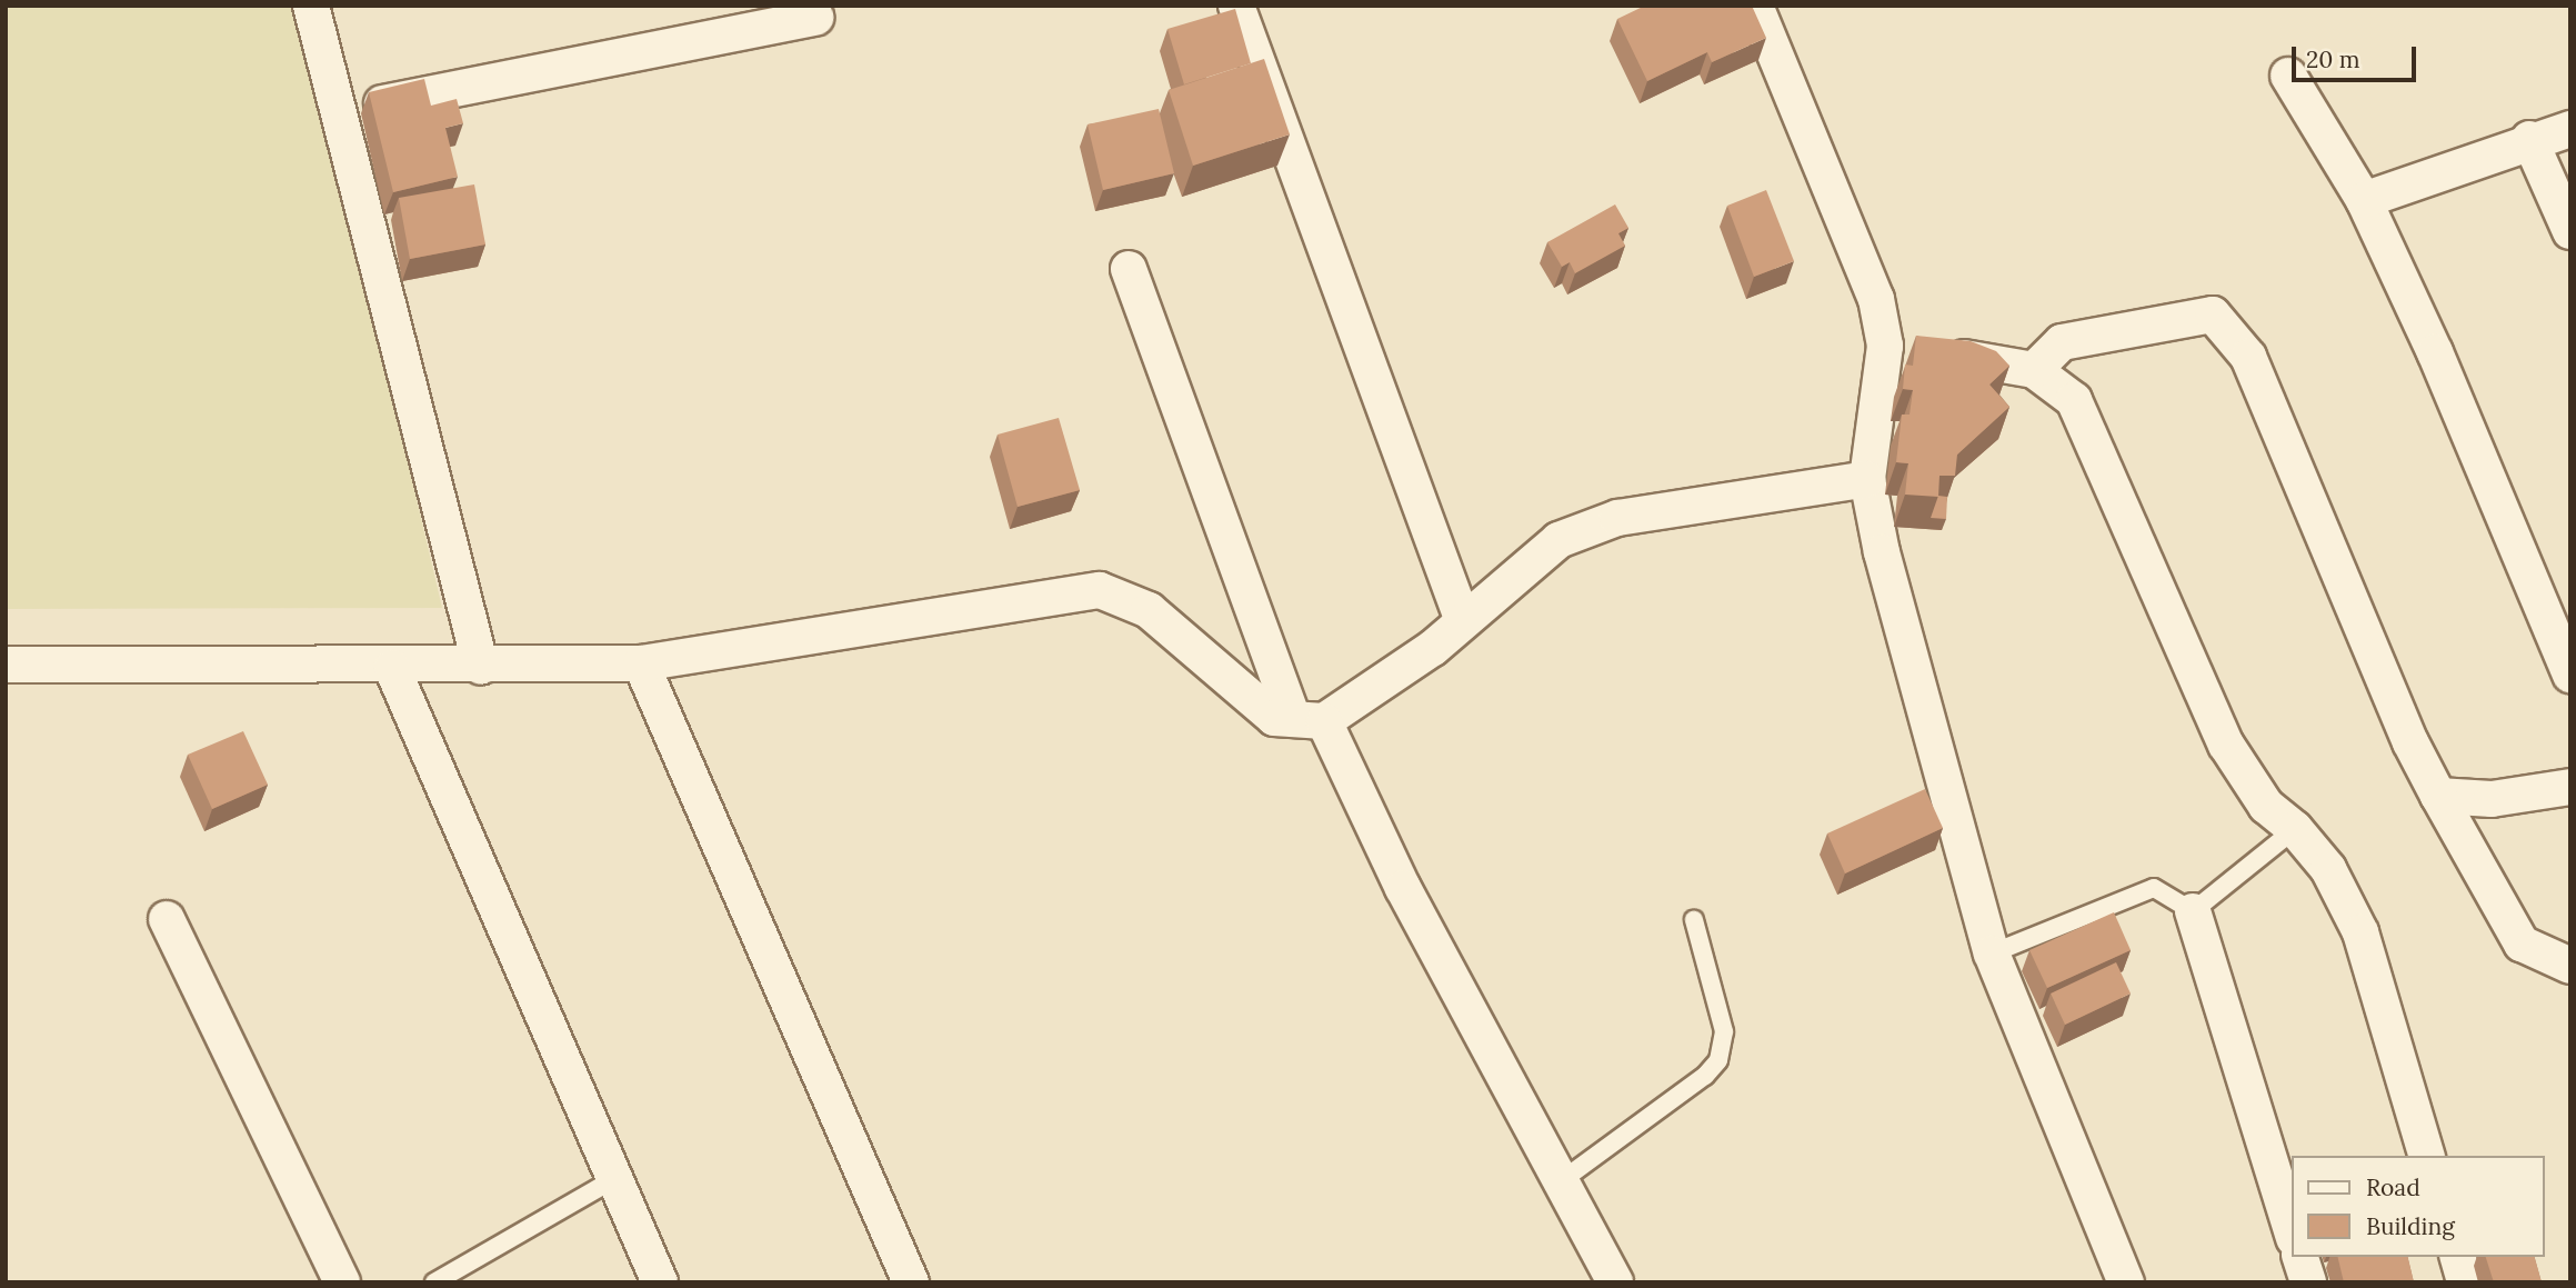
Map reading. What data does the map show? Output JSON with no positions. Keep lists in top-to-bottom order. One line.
{"legend":["Road","Building"],"scale_bar":"20 m"}
